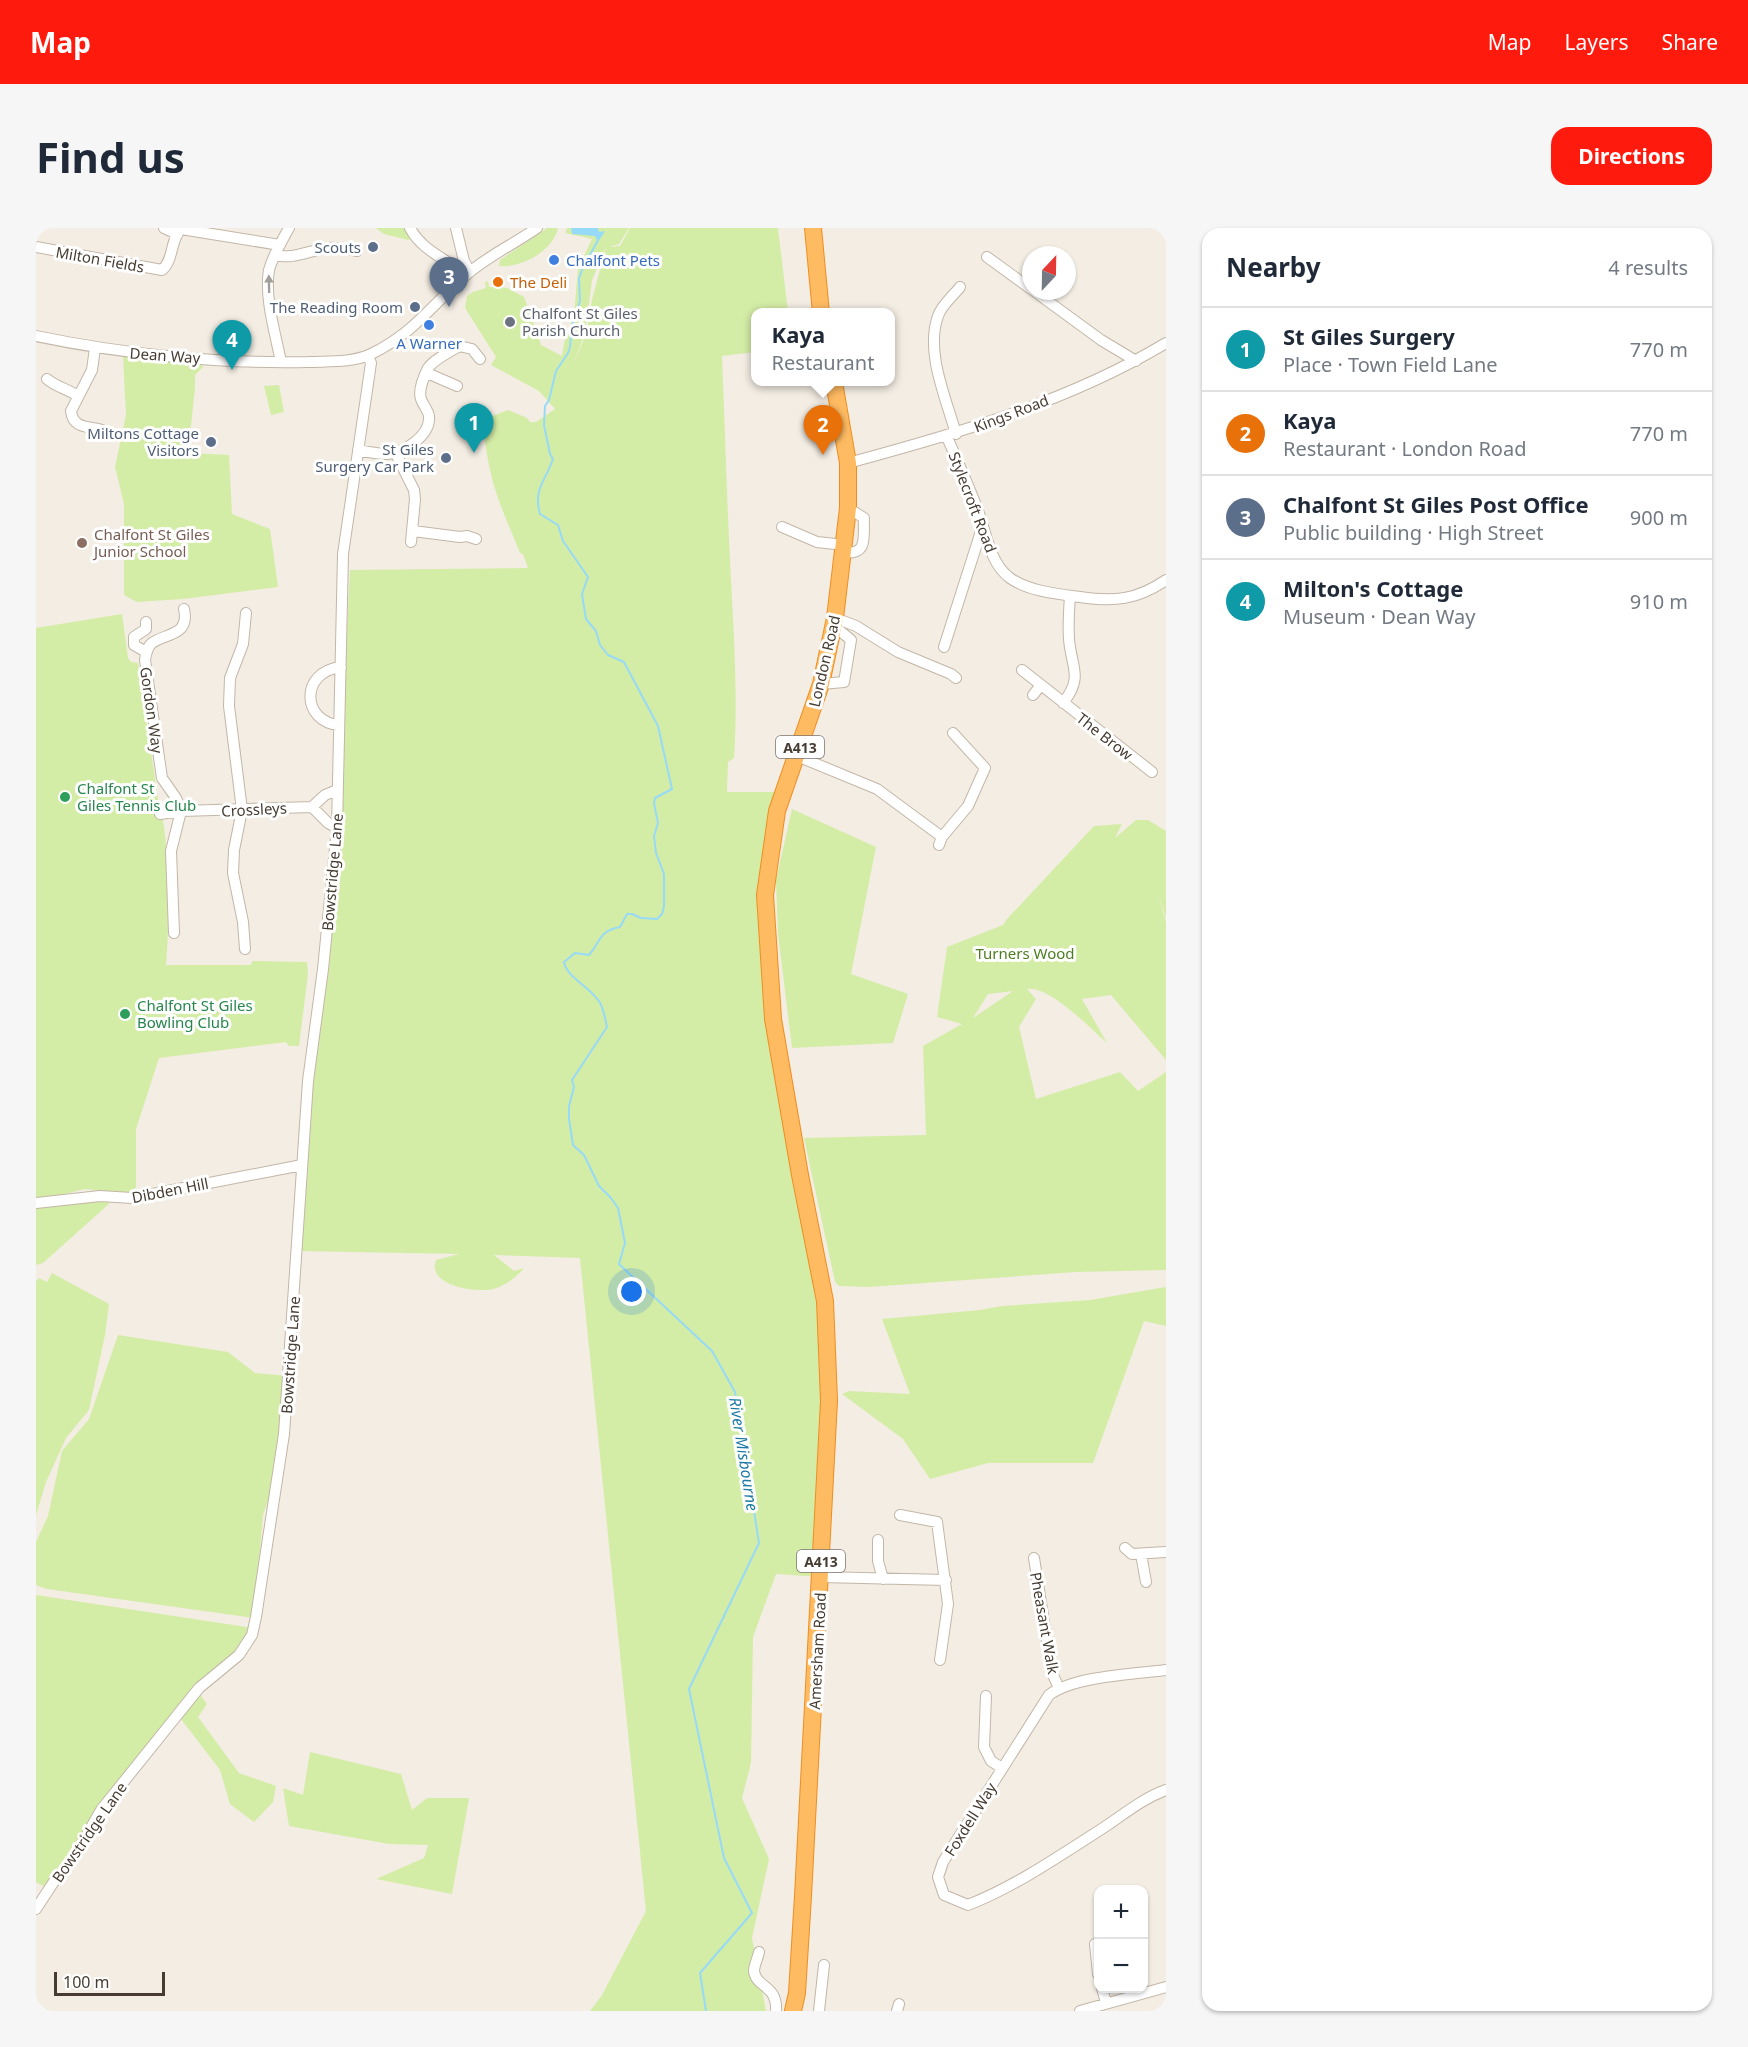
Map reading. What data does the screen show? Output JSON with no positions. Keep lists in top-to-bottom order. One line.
{"streets":{"highway":["London Road","A413","Amersham Road"],"street":["Milton Fields","Dean Way","Kings Road","Stylecroft Road","Gordon Way","The Brow","Crossleys","Bowstridge Lane","Dibden Hill","Pheasant Walk","Foxdell Way"]},"crossings":[["Dean Way","Bowstridge Lane"],["Kings Road","Stylecroft Road"],["Kings Road","London Road"],["Stylecroft Road","The Brow"],["London Road","Amersham Road"],["Gordon Way","Crossleys"],["Bowstridge Lane","Dibden Hill"],["Pheasant Walk","Foxdell Way"]],"water":["River Misbourne"],"parks":["Turners Wood"],"places":["Scouts","Chalfont Pets","The Deli","The Reading Room","Chalfont St Giles Parish Church","A Warner","Miltons Cottage Visitors","St Giles Surgery Car Park","Chalfont St Giles Junior School","Chalfont St Giles Tennis Club","Chalfont St Giles Bowling Club"],"scale_bar":"100 m","north":"top","page":{"header":"Map","nav":["Map","Layers","Share"],"buttons":"Directions","title":"Find us","heading":["Nearby","4 results"],"pins":["3","4","1","2"],"list":[{"mark":"1","name":"St Giles Surgery","note":"Place · Town Field Lane","value":"770 m"},{"mark":"2","name":"Kaya","note":"Restaurant · London Road","value":"770 m"},{"mark":"3","name":"Chalfont St Giles Post Office","note":"Public building · High Street","value":"900 m"},{"mark":"4","name":"Milton's Cottage","note":"Museum · Dean Way","value":"910 m"}],"popup":["Kaya","Restaurant"],"map_buttons":["+","−"],"scale":"100 m"}}
